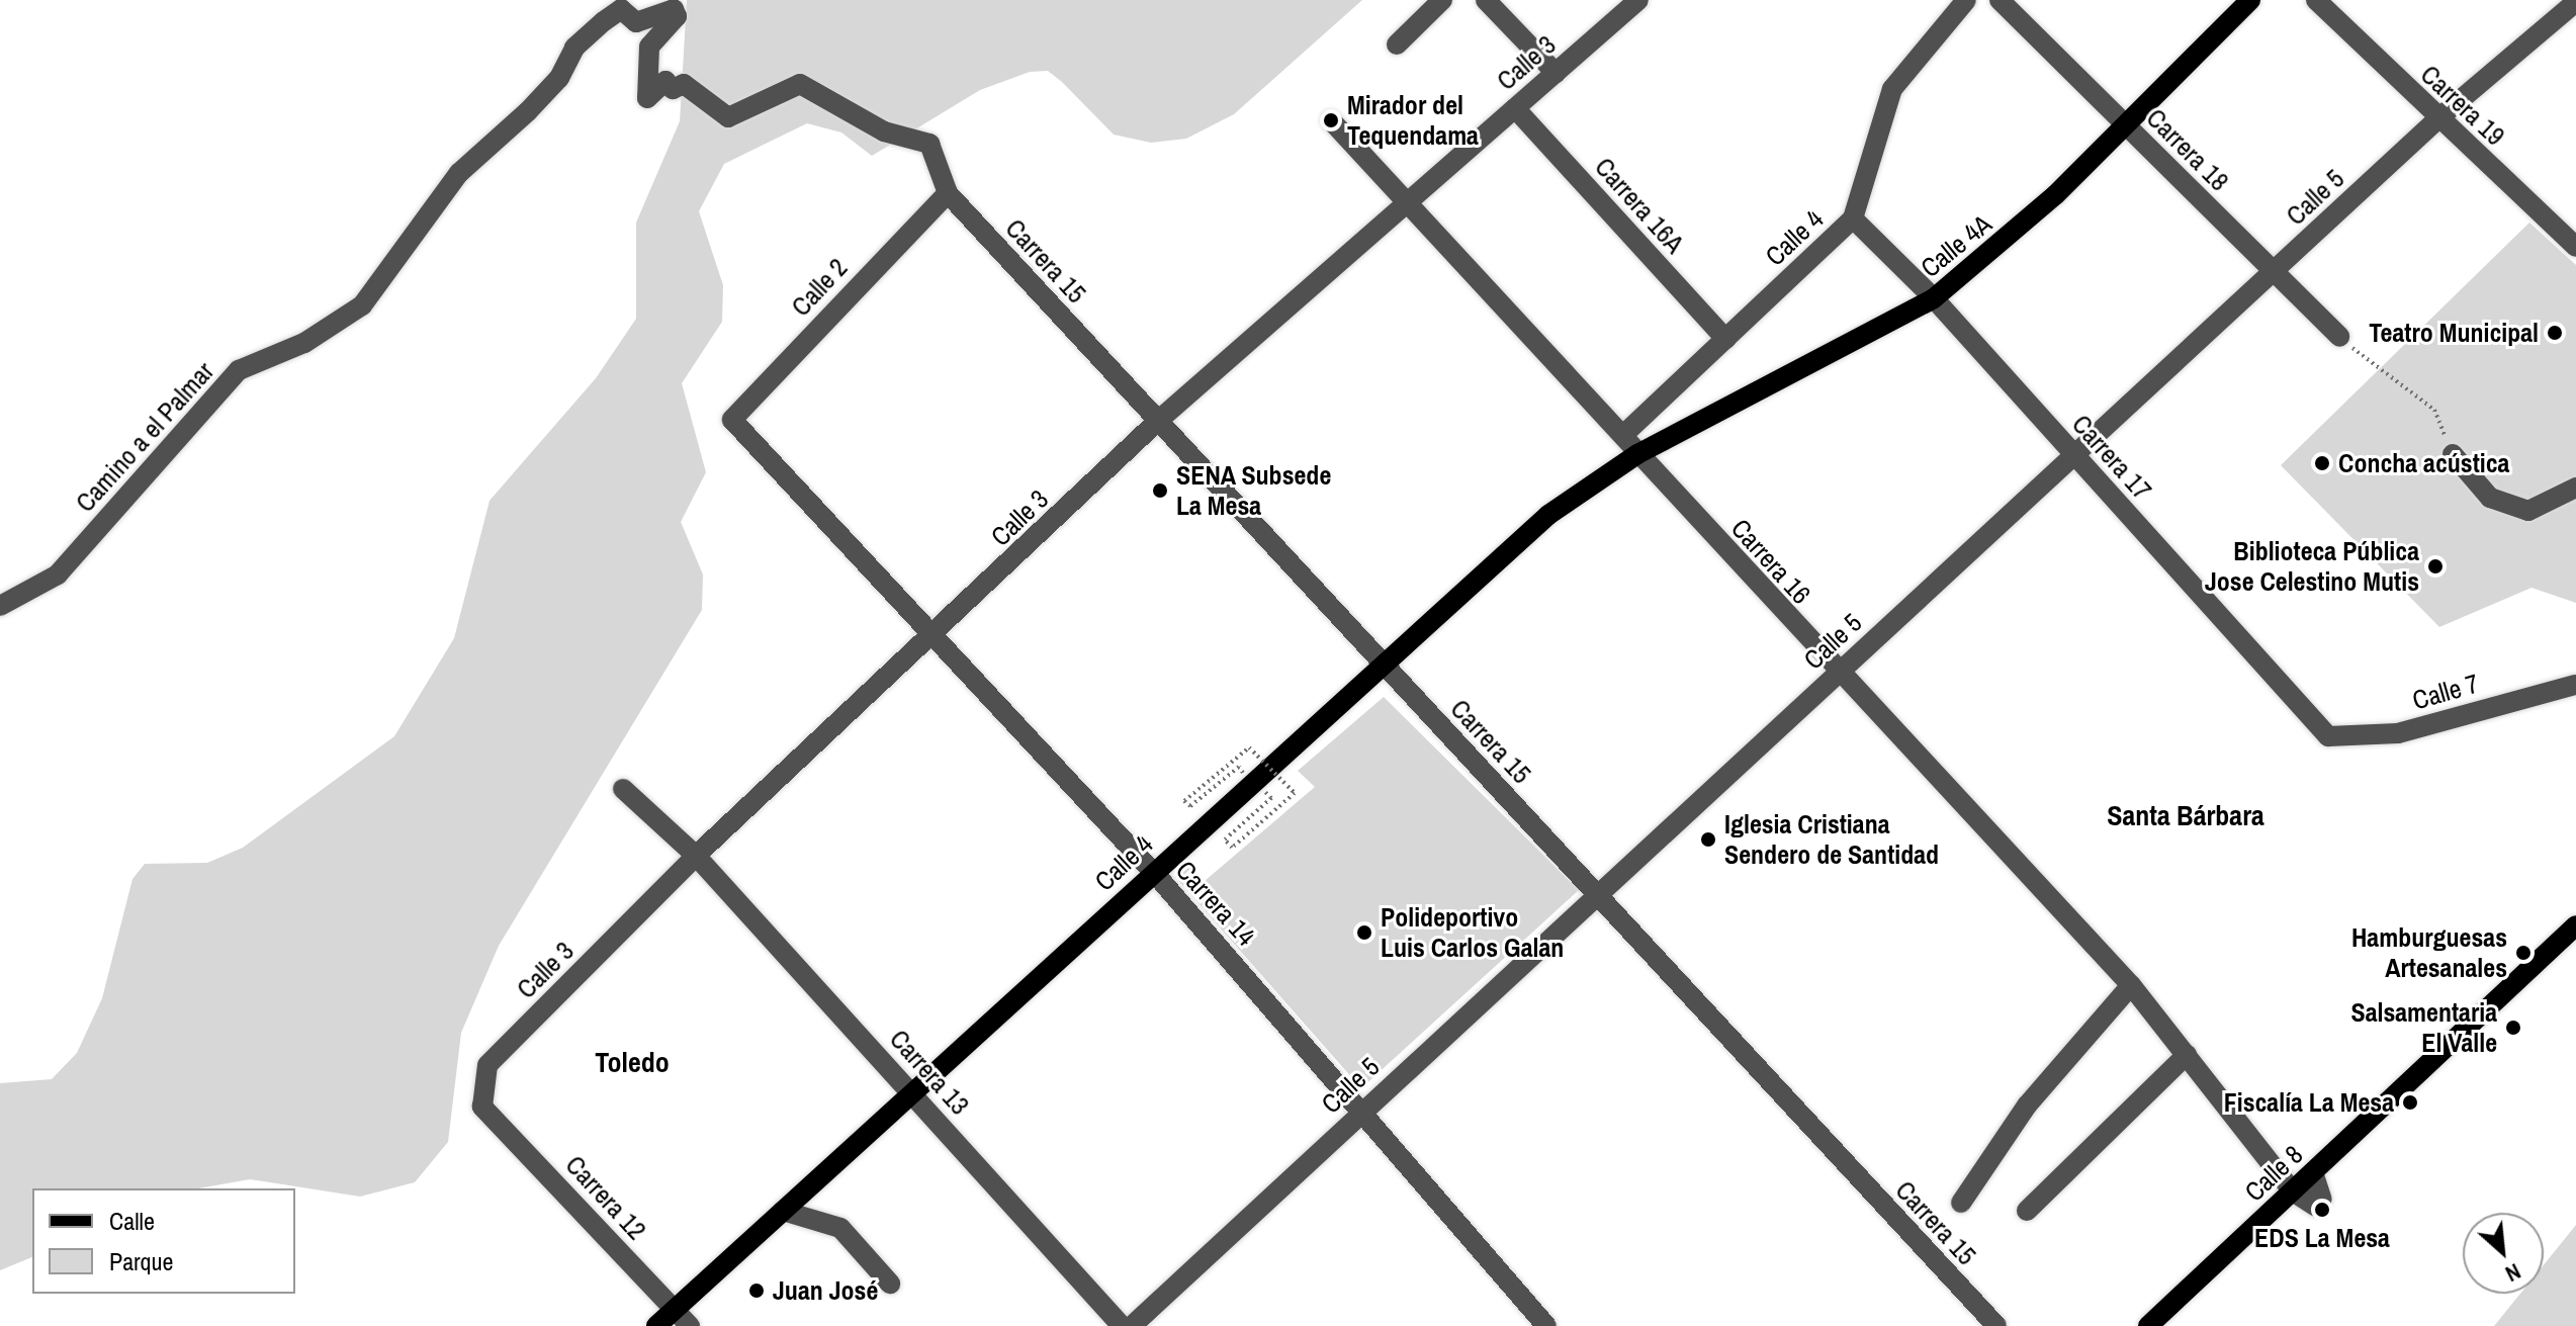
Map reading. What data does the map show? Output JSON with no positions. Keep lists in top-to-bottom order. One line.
{"streets":{"main road":["Calle 4","Calle 4A","Calle 8"],"street":["Calle 3","Carrera 19","Carrera 18","Calle 5","Carrera 16A","Carrera 15","Calle 2","Camino a el Palmar","Carrera 17","Carrera 16","Calle 7","Carrera 14","Carrera 13","Carrera 12"]},"crossings":[["Calle 3","Carrera 16A"],["Calle 3","Carrera 15"],["Calle 3","Carrera 16"],["Calle 3","Carrera 14"],["Calle 3","Carrera 13"],["Calle 3","Carrera 12"],["Carrera 19","Calle 5"],["Carrera 18","Calle 5"],["Carrera 18","Calle 4A"],["Calle 5","Carrera 15"],["Calle 5","Carrera 17"],["Calle 5","Carrera 16"],["Calle 5","Carrera 14"],["Carrera 16A","Calle 4"],["Calle 4","Calle 4A"],["Calle 4","Carrera 15"],["Calle 4","Carrera 17"],["Calle 4","Carrera 16"],["Calle 4","Carrera 14"],["Calle 4","Carrera 13"],["Calle 4","Carrera 12"],["Calle 4A","Carrera 17"],["Calle 4A","Carrera 16"],["Carrera 15","Calle 2"],["Carrera 15","Camino a el Palmar"],["Calle 2","Camino a el Palmar"],["Calle 2","Carrera 14"],["Carrera 17","Calle 7"],["Carrera 16","Calle 8"]],"districts":["Santa Bárbara","Toledo"],"places":["Mirador del Tequendama","Teatro Municipal","Concha acústica","SENA Subsede La Mesa","Biblioteca Pública Jose Celestino Mutis","Iglesia Cristiana Sendero de Santidad","Polideportivo Luis Carlos Galan","Hamburguesas Artesanales","Salsamentaria El Valle","Fiscalía La Mesa","EDS La Mesa","Juan José"],"legend":["Calle","Parque"],"north":"bottom right"}
